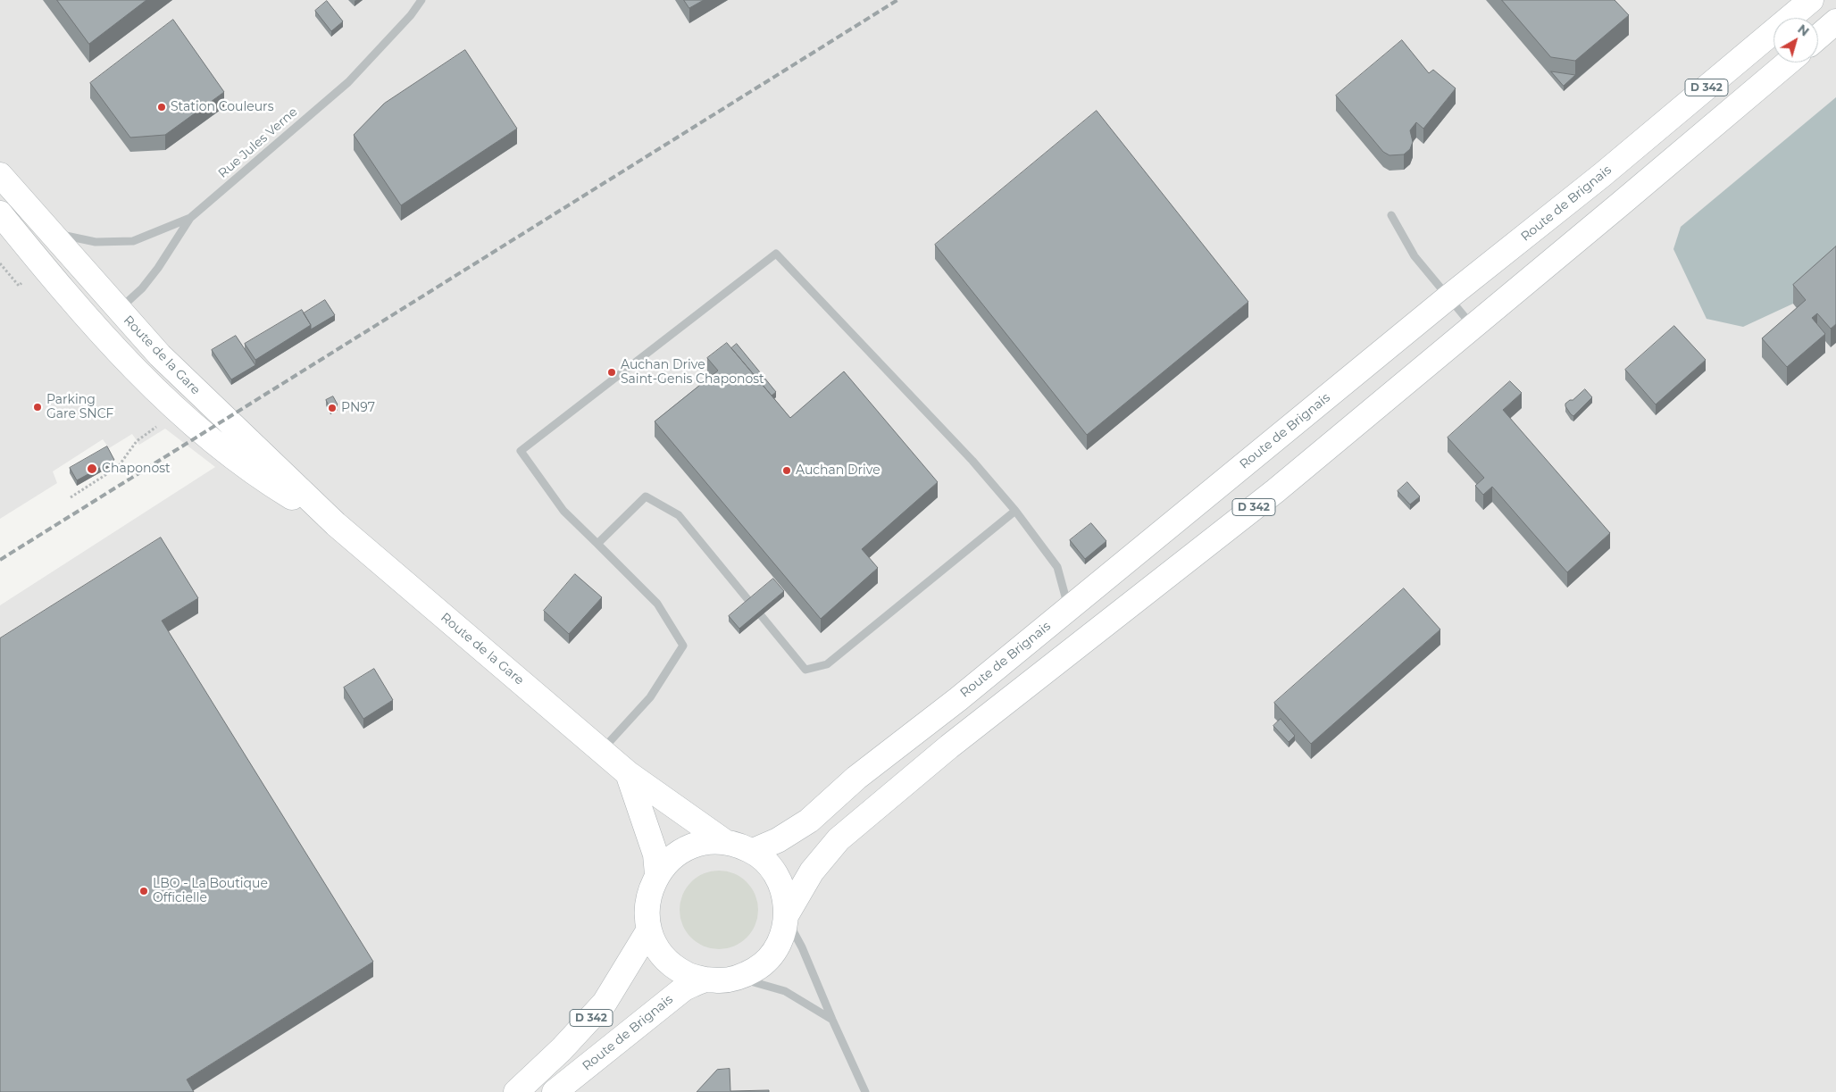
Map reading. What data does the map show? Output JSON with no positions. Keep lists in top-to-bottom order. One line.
{"streets":{"main road":["D 342","Route de Brignais","Route de la Gare"],"street":["Rue Jules Verne"]},"crossings":[["D 342","Route de Brignais"],["D 342","Route de la Gare"],["Rue Jules Verne","Route de la Gare"],["Route de Brignais","Route de la Gare"]],"places":["Station Couleurs","Auchan Drive Saint-Genis Chaponost","Parking Gare SNCF","PN97","Chaponost","Auchan Drive","LBO - La Boutique Officielle"],"north":"top right"}
